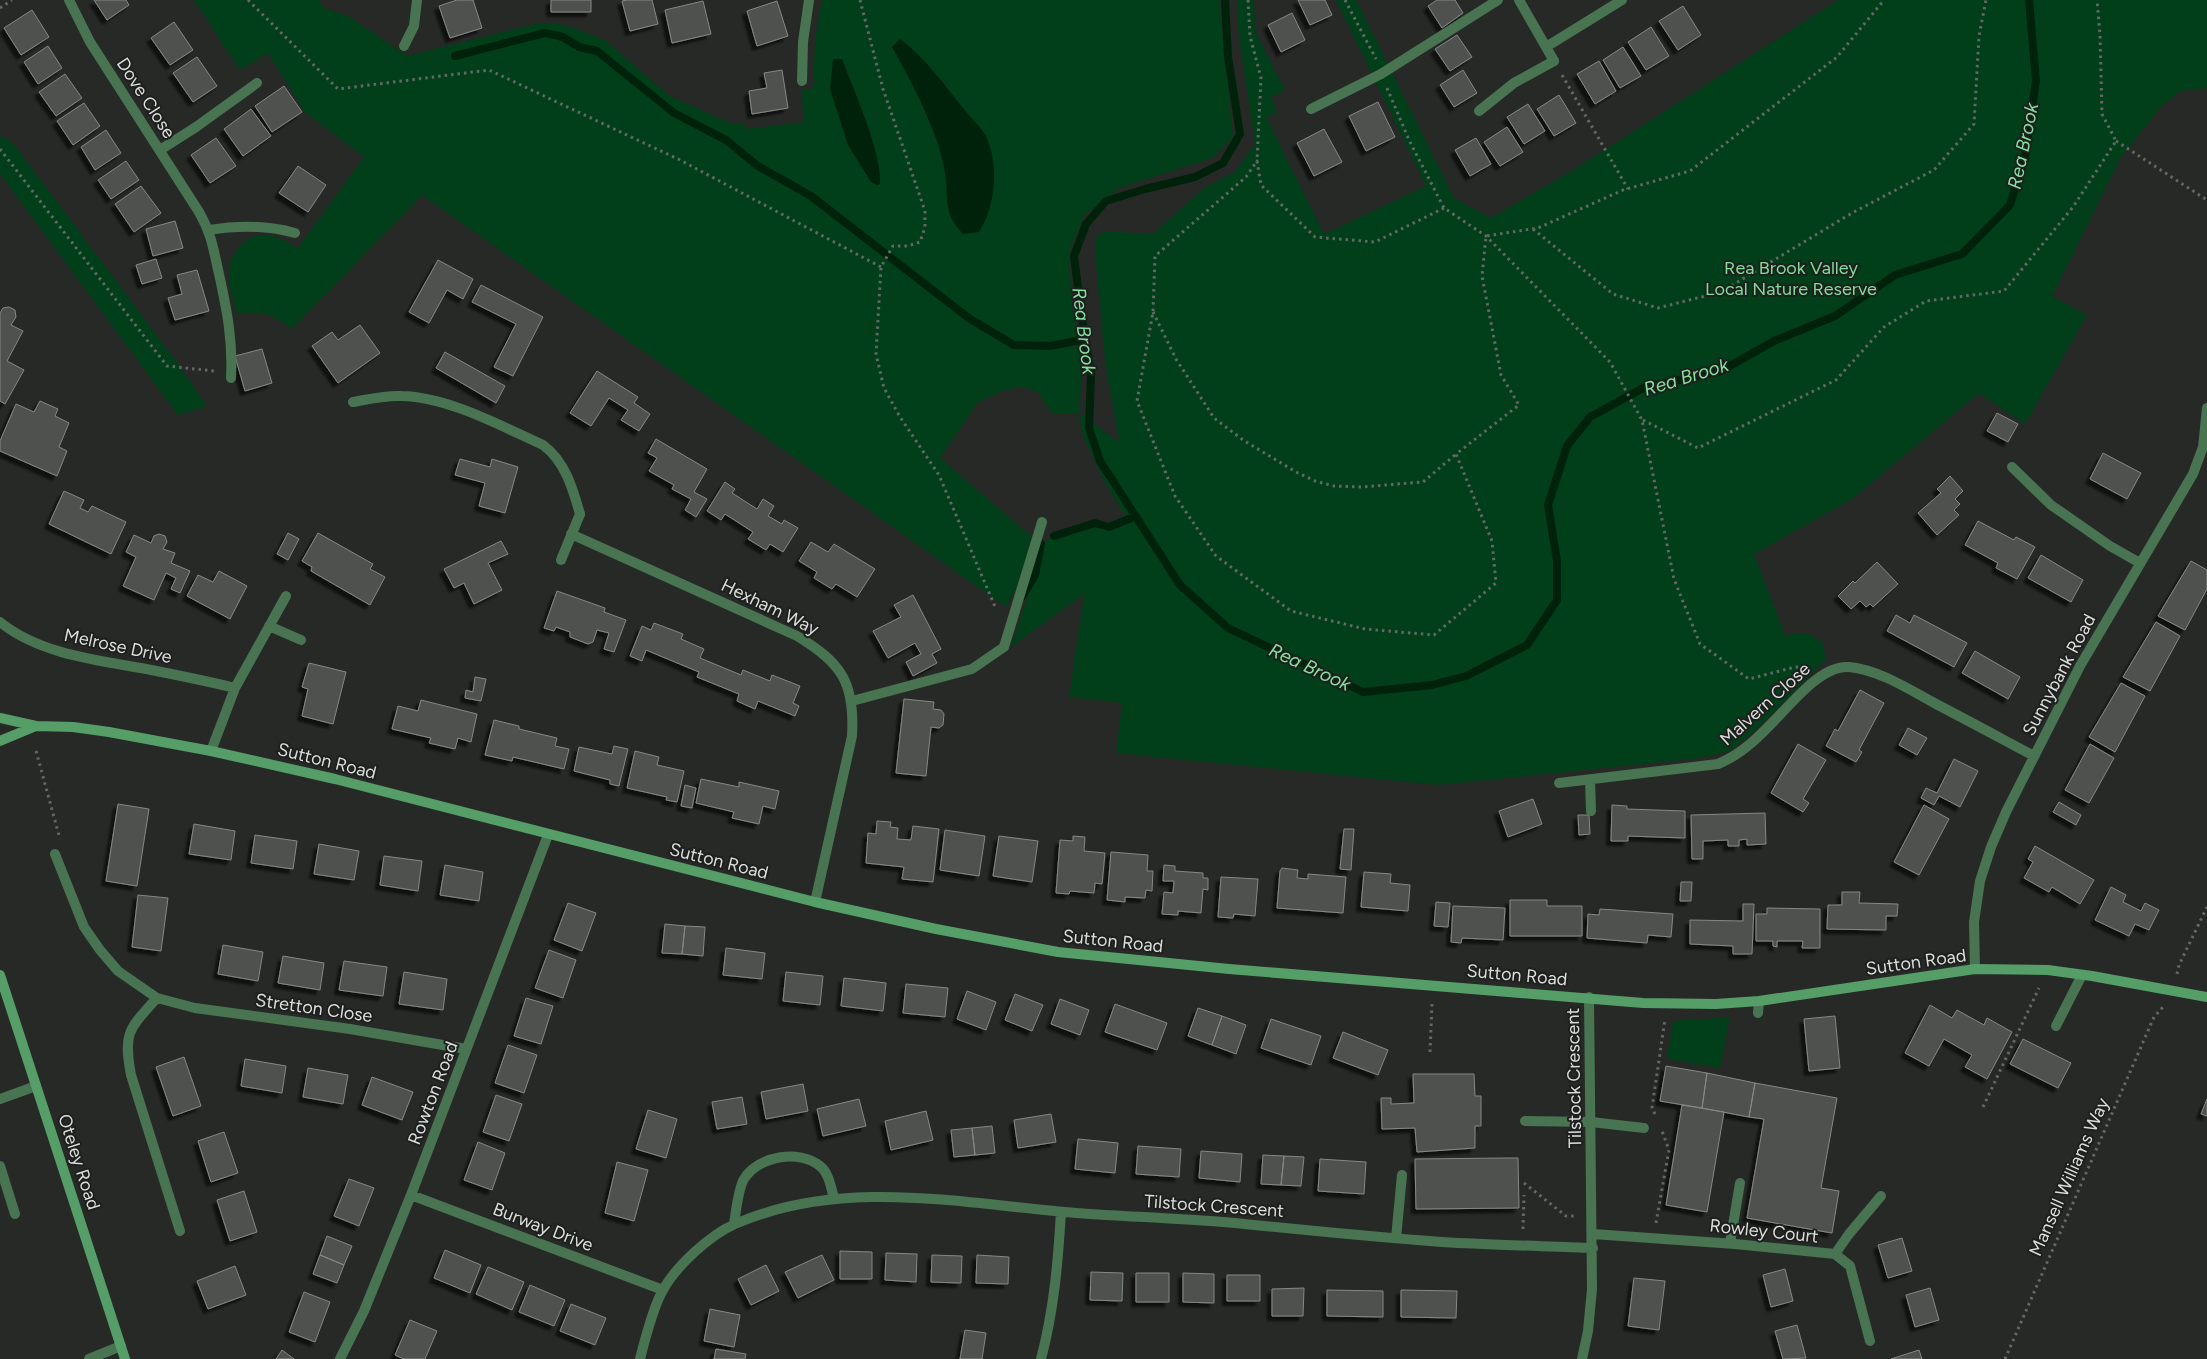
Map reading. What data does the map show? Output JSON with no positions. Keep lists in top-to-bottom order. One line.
{"streets":{"street":["Dove Close","Hexham Way","Melrose Drive","Sunnybank Road","Malvern Close","Sutton Road","Stretton Close","Tilstock Crescent","Rowton Road","Oteley Road","Burway Drive","Rowley Court"],"path":["Mansell Williams Way"]},"crossings":[["Hexham Way","Sutton Road"],["Sunnybank Road","Malvern Close"],["Sunnybank Road","Sutton Road"],["Sutton Road","Tilstock Crescent"],["Sutton Road","Rowton Road"],["Stretton Close","Rowton Road"],["Tilstock Crescent","Burway Drive"],["Tilstock Crescent","Rowley Court"],["Rowton Road","Burway Drive"]],"water":["Rea Brook"],"parks":["Rea Brook Valley Local Nature Reserve"]}
